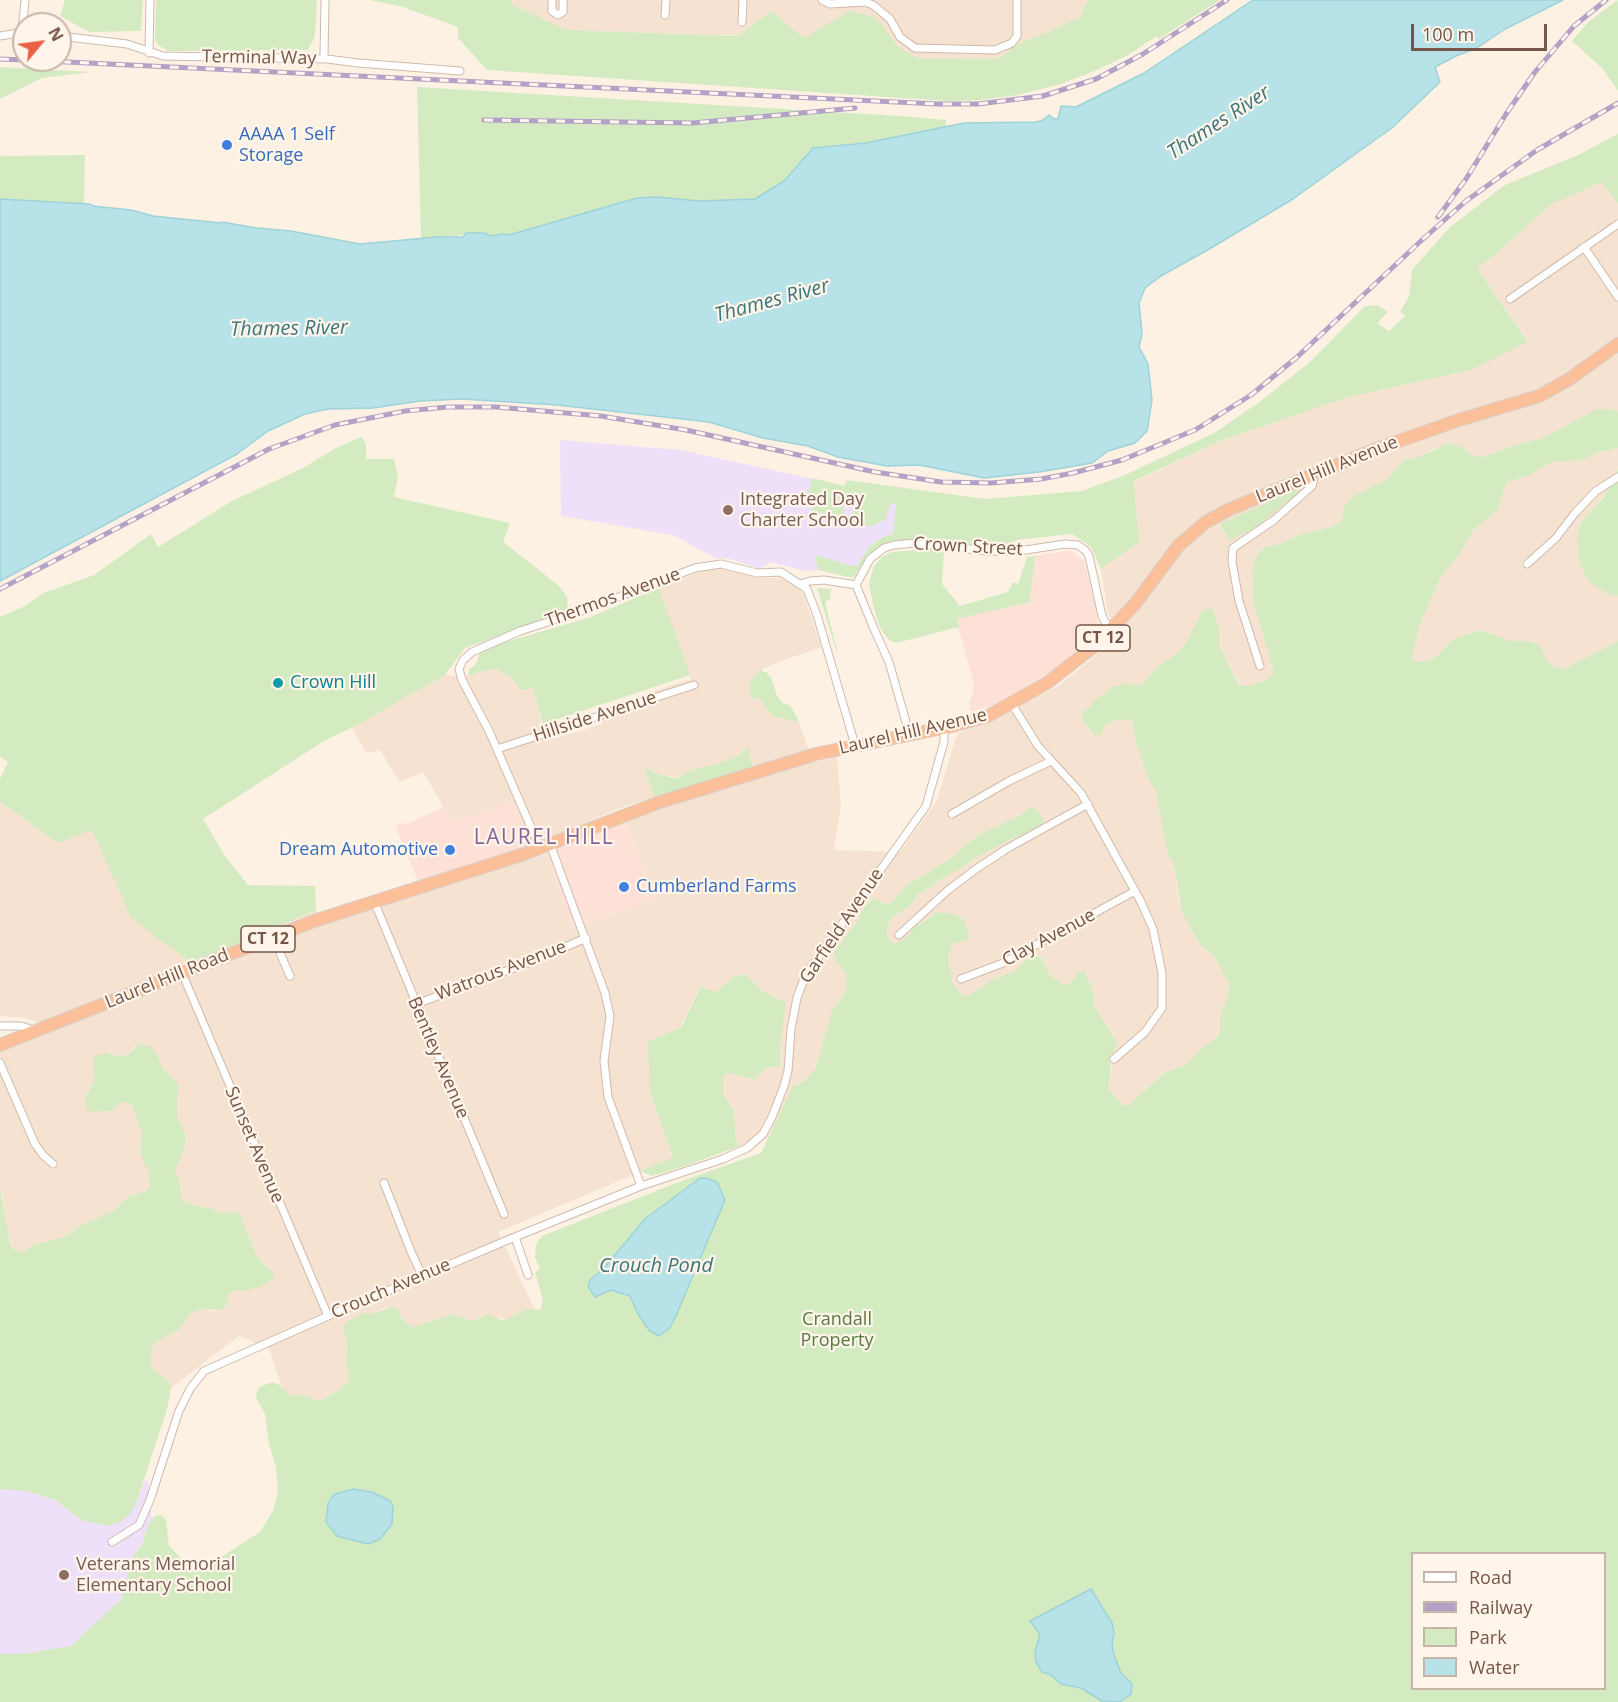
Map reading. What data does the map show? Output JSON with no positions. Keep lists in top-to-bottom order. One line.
{"streets":{"highway":["Laurel Hill Avenue","CT 12","Laurel Hill Road"],"street":["Terminal Way","Crown Street","Thermos Avenue","Hillside Avenue","Garfield Avenue","Clay Avenue","Watrous Avenue","Bentley Avenue","Sunset Avenue","Crouch Avenue"]},"crossings":[["Laurel Hill Avenue","Crown Street"],["Laurel Hill Avenue","Thermos Avenue"],["Laurel Hill Avenue","Garfield Avenue"],["Laurel Hill Avenue","Laurel Hill Road"],["Thermos Avenue","Hillside Avenue"],["Thermos Avenue","Watrous Avenue"],["Thermos Avenue","Laurel Hill Road"],["Thermos Avenue","Crouch Avenue"],["Garfield Avenue","Crouch Avenue"],["Watrous Avenue","Bentley Avenue"],["Laurel Hill Road","Bentley Avenue"],["Laurel Hill Road","Sunset Avenue"],["Sunset Avenue","Crouch Avenue"]],"districts":["LAUREL HILL"],"water":["Thames River","Crouch Pond"],"parks":["Crandall Property"],"places":["AAAA 1 Self Storage","Integrated Day Charter School","Crown Hill","Dream Automotive","Cumberland Farms","Veterans Memorial Elementary School"],"legend":["Road","Railway","Park","Water"],"scale_bar":"100 m","north":"top right"}
